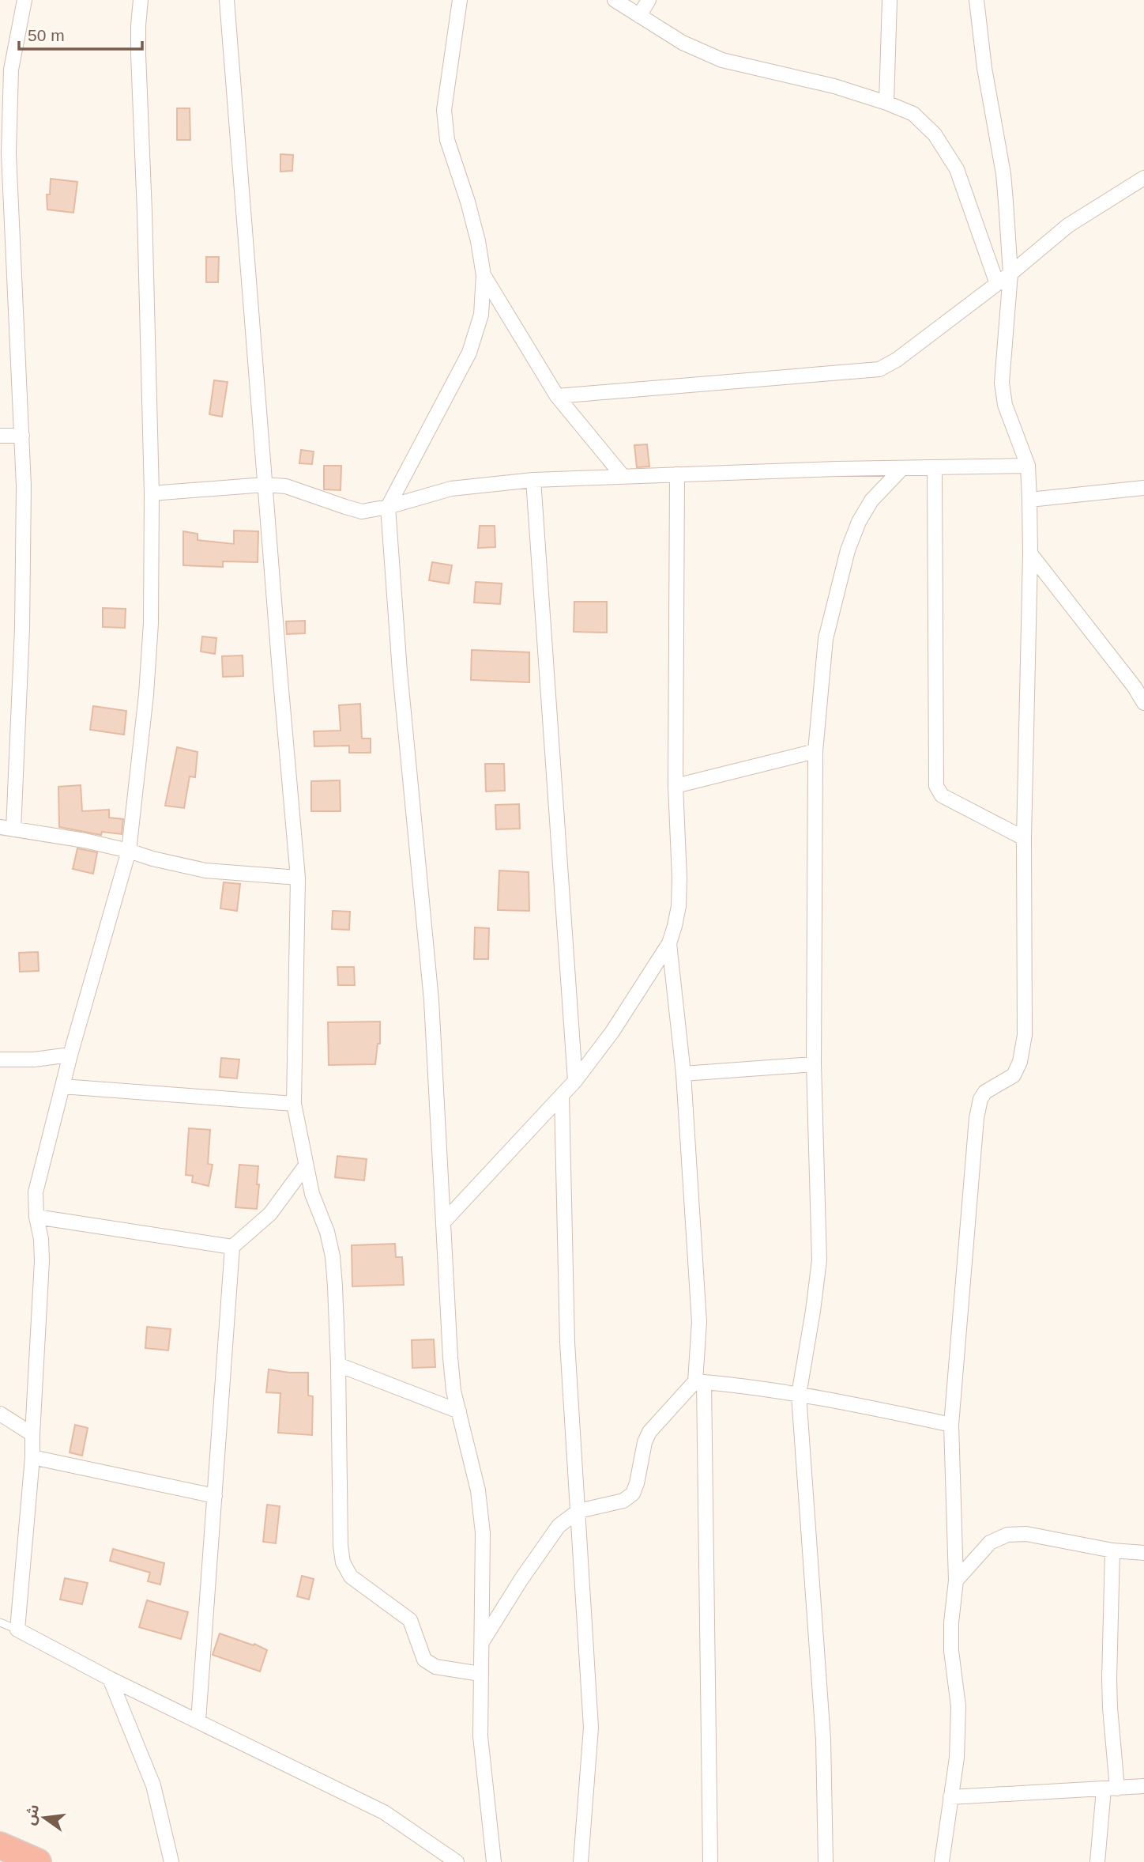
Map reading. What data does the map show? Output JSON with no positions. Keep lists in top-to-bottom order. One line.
{"scale_bar":"50 m","north":"left"}
